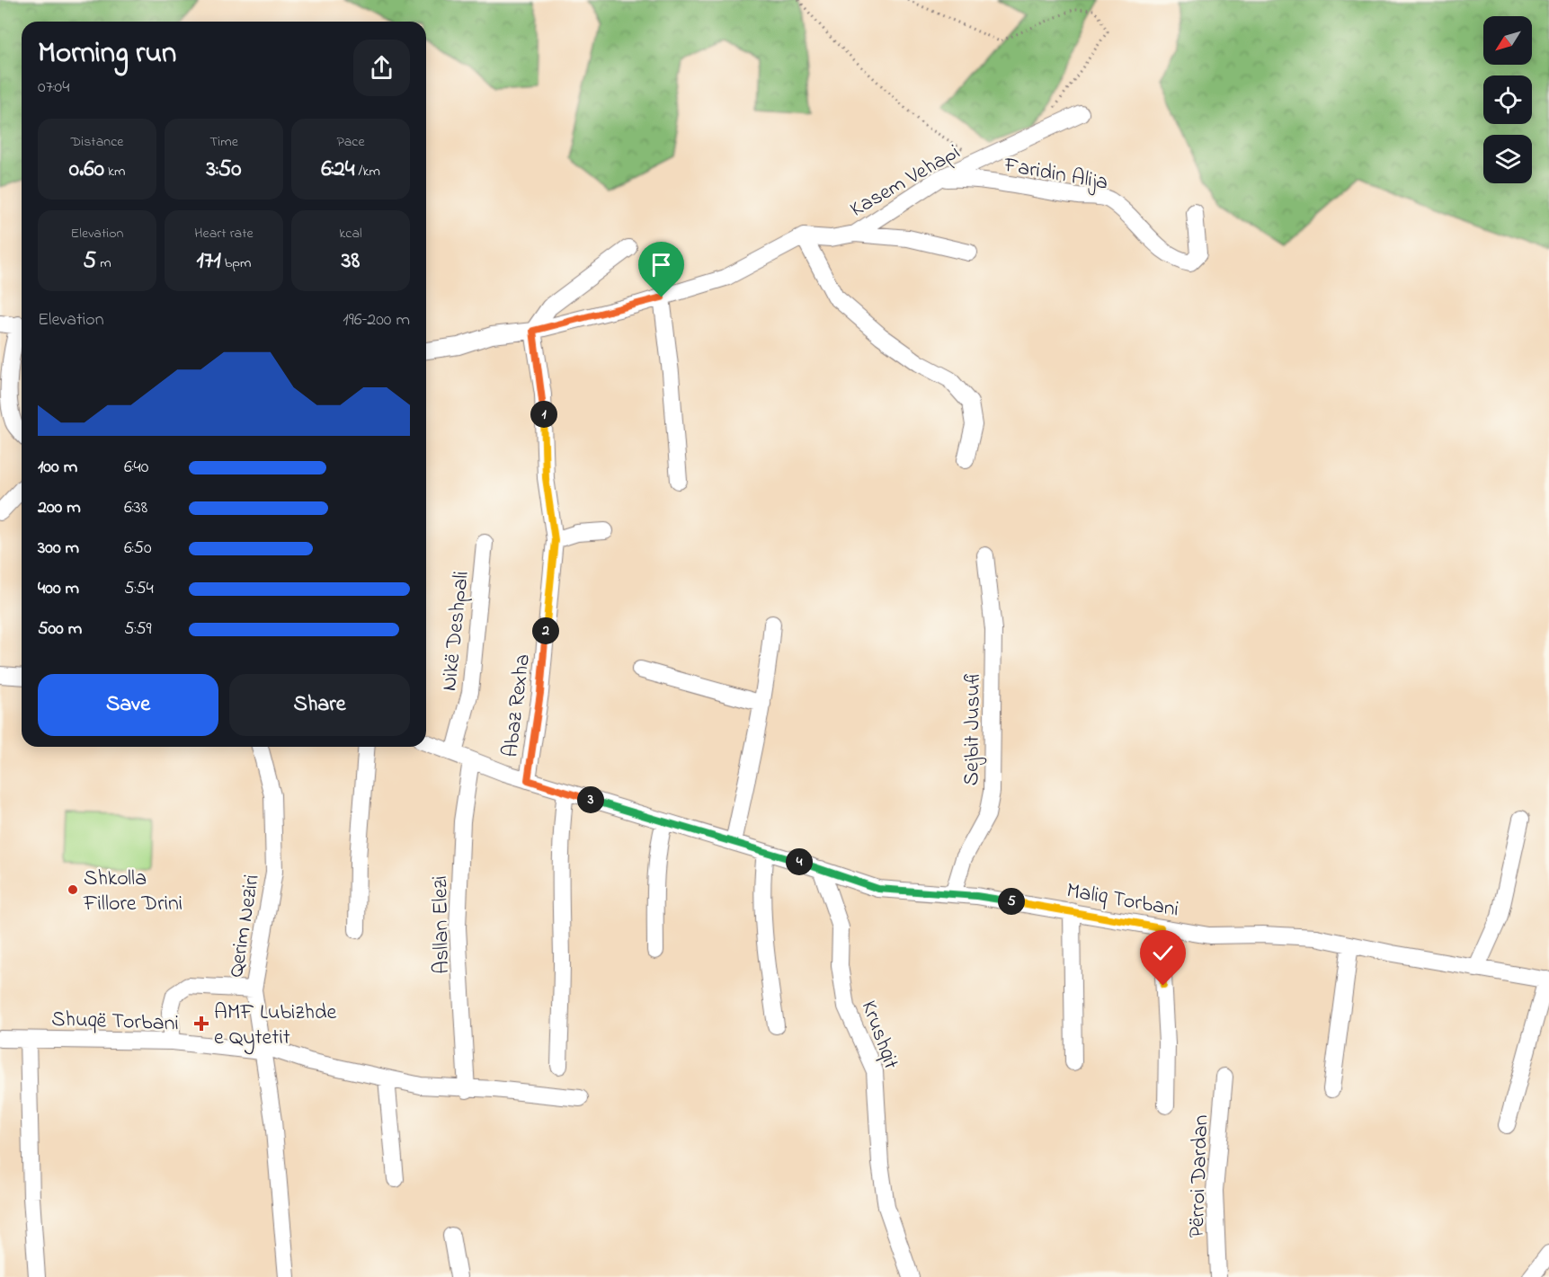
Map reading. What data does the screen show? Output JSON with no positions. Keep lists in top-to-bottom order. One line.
{"streets":{"street":["Faridin Alija","Kasem Vehapi","Nikë Deshpali","Abaz Rexha","Sejbit Jusufi","Maliq Torbani","Asllan Elezi","Qerim Neziri","Shuqë Torbani","Krushqit","Përroi Dardan"]},"crossings":[["Faridin Alija","Kasem Vehapi"],["Kasem Vehapi","Abaz Rexha"],["Nikë Deshpali","Maliq Torbani"],["Abaz Rexha","Maliq Torbani"],["Sejbit Jusufi","Maliq Torbani"],["Maliq Torbani","Asllan Elezi"],["Maliq Torbani","Krushqit"],["Qerim Neziri","Shuqë Torbani"]],"places":{"other":["Shkolla Fillore Drini"],"health":["AMF Lubizhde e Qytetit"]},"north":"bottom left","page":{"heading":["Morning run","07:04"],"stats":[["Distance","0.60 km"],["Time","3:50"],["Pace","6:24 /km"],["Elevation","5 m"],["Heart rate","171 bpm"],["kcal","38"]],"chart":["Elevation","196–200 m"],"pins":["1","2","3","4","5"],"list":[{"name":"100 m","note":"6:40"},{"name":"200 m","note":"6:38"},{"name":"300 m","note":"6:50"},{"name":"400 m","note":"5:54"},{"name":"500 m","note":"5:59"}],"buttons":["Save","Share"]}}
